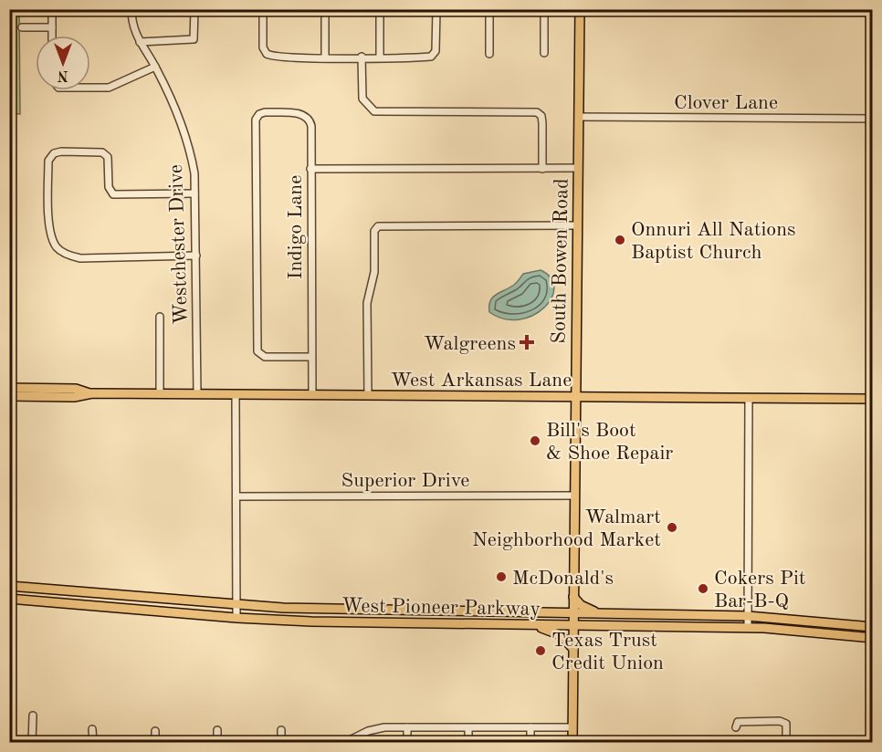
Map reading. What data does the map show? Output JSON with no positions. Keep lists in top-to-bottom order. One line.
{"streets":{"main road":["South Bowen Road","West Arkansas Lane","West Pioneer Parkway"],"street":["Clover Lane","Indigo Lane","Westchester Drive","Superior Drive"]},"crossings":[["Clover Lane","South Bowen Road"],["Indigo Lane","West Arkansas Lane"],["Westchester Drive","West Arkansas Lane"],["South Bowen Road","West Arkansas Lane"],["South Bowen Road","Superior Drive"],["South Bowen Road","West Pioneer Parkway"]],"places":{"other":["Onnuri All Nations Baptist Church","Bill's Boot & Shoe Repair","Walmart Neighborhood Market","McDonald's","Cokers Pit Bar-B-Q","Texas Trust Credit Union"],"health":["Walgreens"]},"north":"bottom"}
